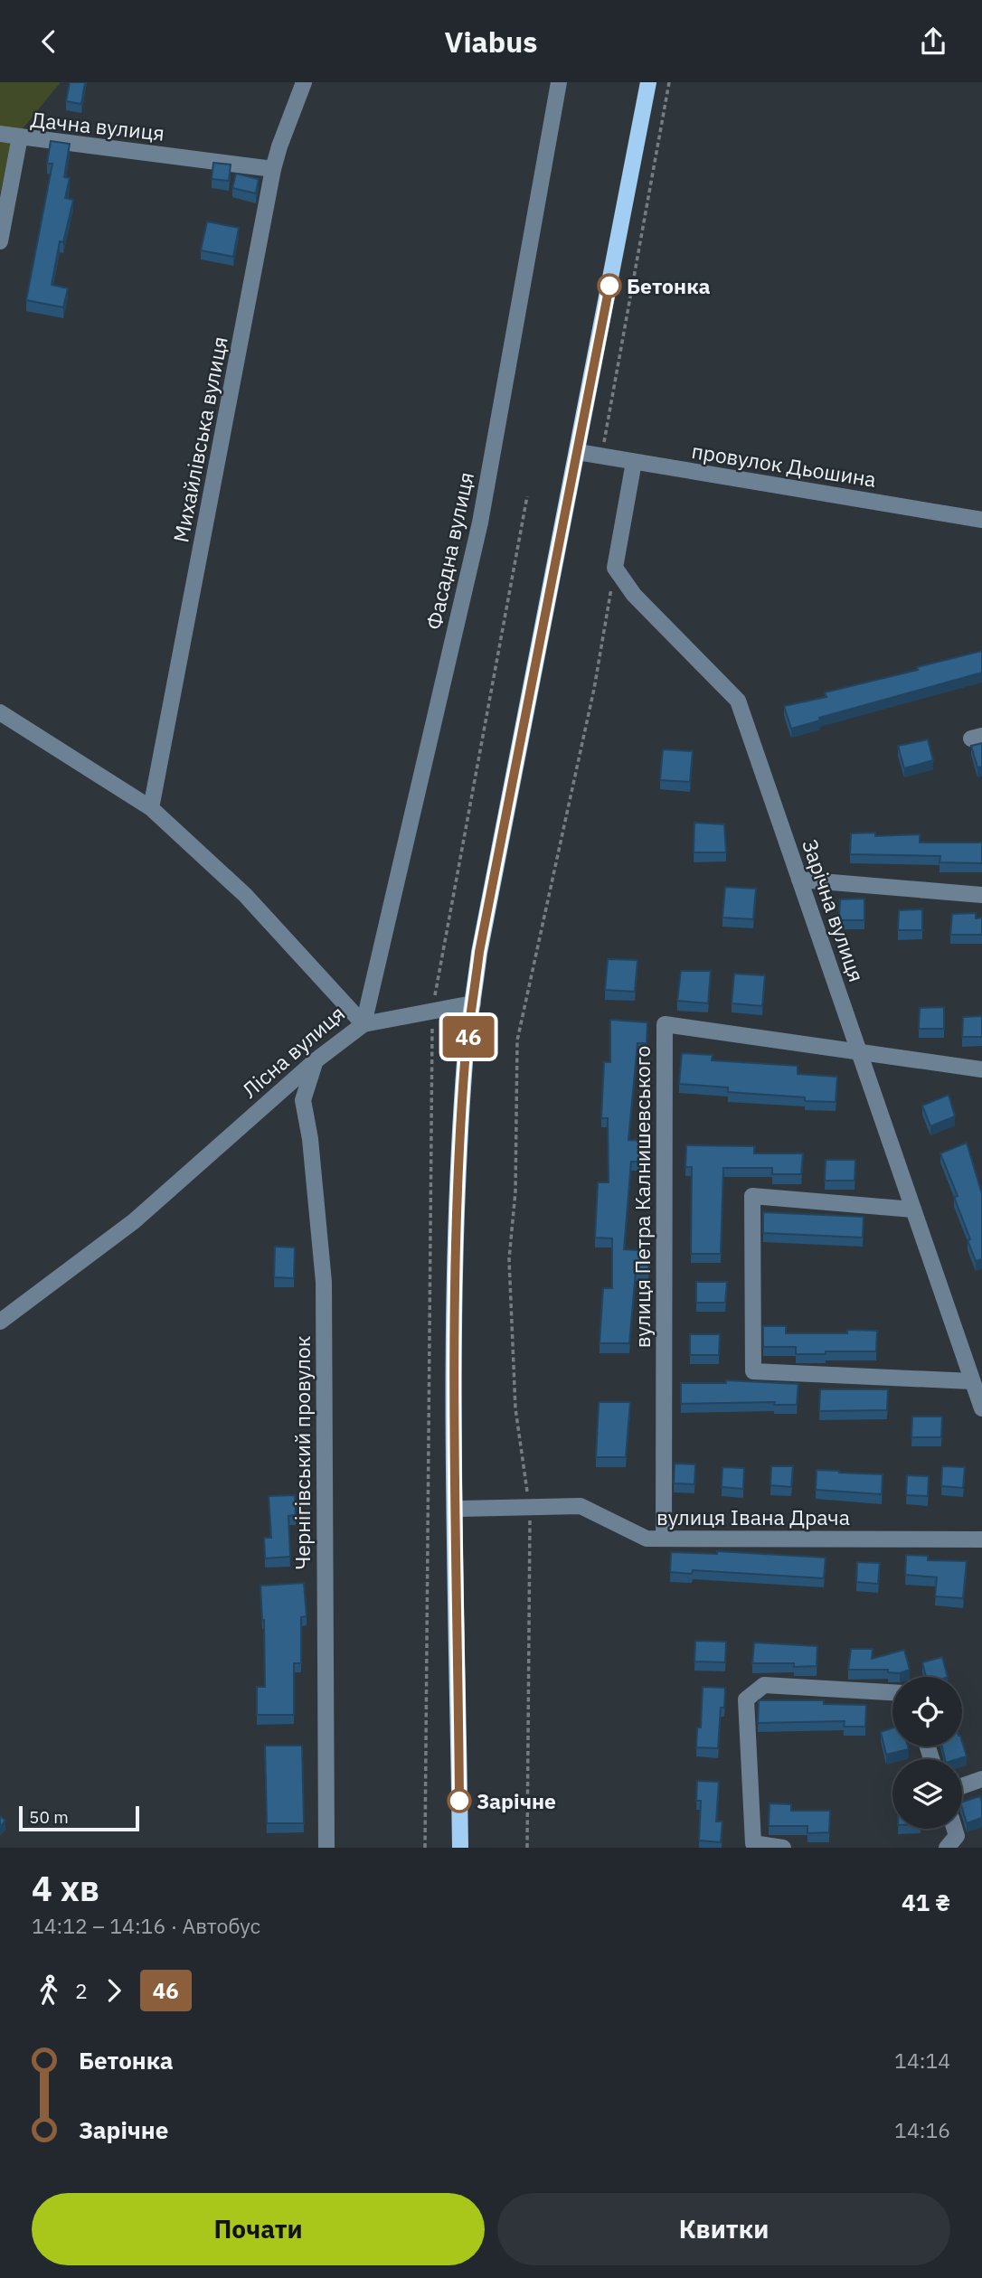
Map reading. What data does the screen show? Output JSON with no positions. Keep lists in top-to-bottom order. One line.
{"streets":{"street":["Дачна вулиця","Михайлівська вулиця","провулок Дьошина","Фасадна вулиця","Зарічна вулиця","Лісна вулиця","вулиця Петра Калнишевського","Чернігівський провулок","вулиця Івана Драча"]},"crossings":[["Дачна вулиця","Михайлівська вулиця"],["Михайлівська вулиця","Лісна вулиця"],["провулок Дьошина","Зарічна вулиця"],["Фасадна вулиця","Лісна вулиця"],["Зарічна вулиця","вулиця Петра Калнишевського"],["Лісна вулиця","Чернігівський провулок"],["вулиця Петра Калнишевського","вулиця Івана Драча"]],"places":["Бетонка","Зарічне"],"lines":["bus line 46"],"scale_bar":"50 m","page":{"header":"Viabus","on_map":"46","scale":"50 m","heading":["4 хв","14:12 – 14:16 · Автобус","41 ₴"],"legs":["2","46"],"list":[{"name":"Бетонка","value":"14:14"},{"name":"Зарічне","value":"14:16"}],"buttons":["Почати","Квитки"]}}
